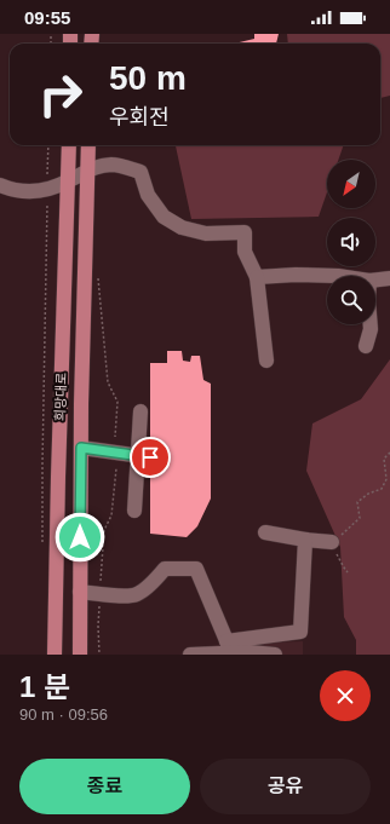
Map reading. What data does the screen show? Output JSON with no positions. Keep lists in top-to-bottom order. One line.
{"streets":{"main road":["희망대로"]},"north":"bottom left","page":{"status":"09:55","turn":["50 m","우회전"],"heading":["1 분","90 m · 09:56"],"buttons":["종료","공유"]}}
